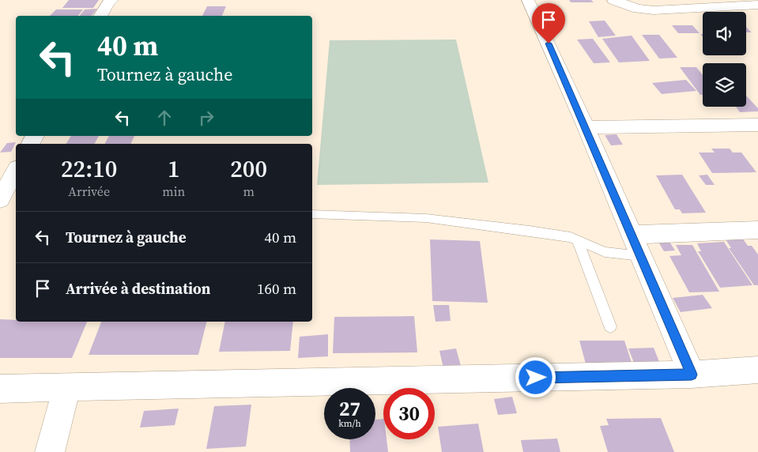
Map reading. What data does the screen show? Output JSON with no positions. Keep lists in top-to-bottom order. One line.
{"page":{"turn":["40 m","Tournez à gauche"],"eta":["22:10","Arrivée","1","min","200","m"],"list":[{"name":"Tournez à gauche","value":"40 m"},{"name":"Arrivée à destination","value":"160 m"}],"speed":"27 km/h","limit":"30"}}
